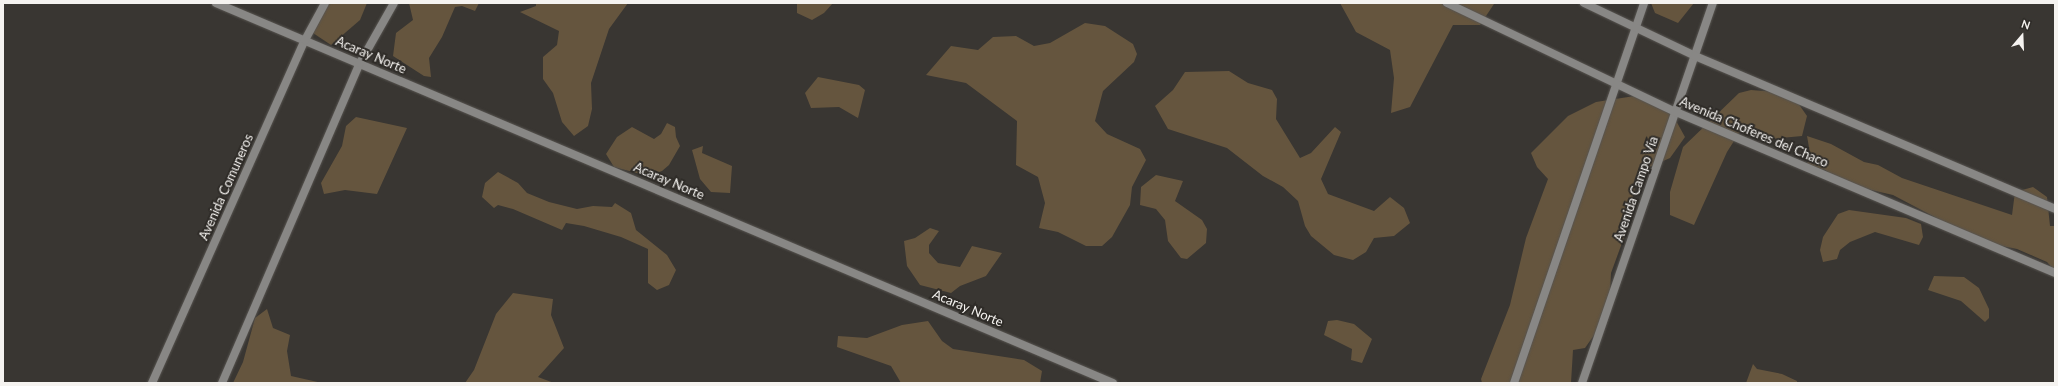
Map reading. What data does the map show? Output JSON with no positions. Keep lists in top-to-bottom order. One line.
{"streets":{"street":["Acaray Norte","Avenida Choferes del Chaco","Avenida Comuneros","Avenida Campo Vía"]},"crossings":[["Acaray Norte","Avenida Comuneros"],["Avenida Choferes del Chaco","Avenida Campo Vía"]],"north":"top"}
